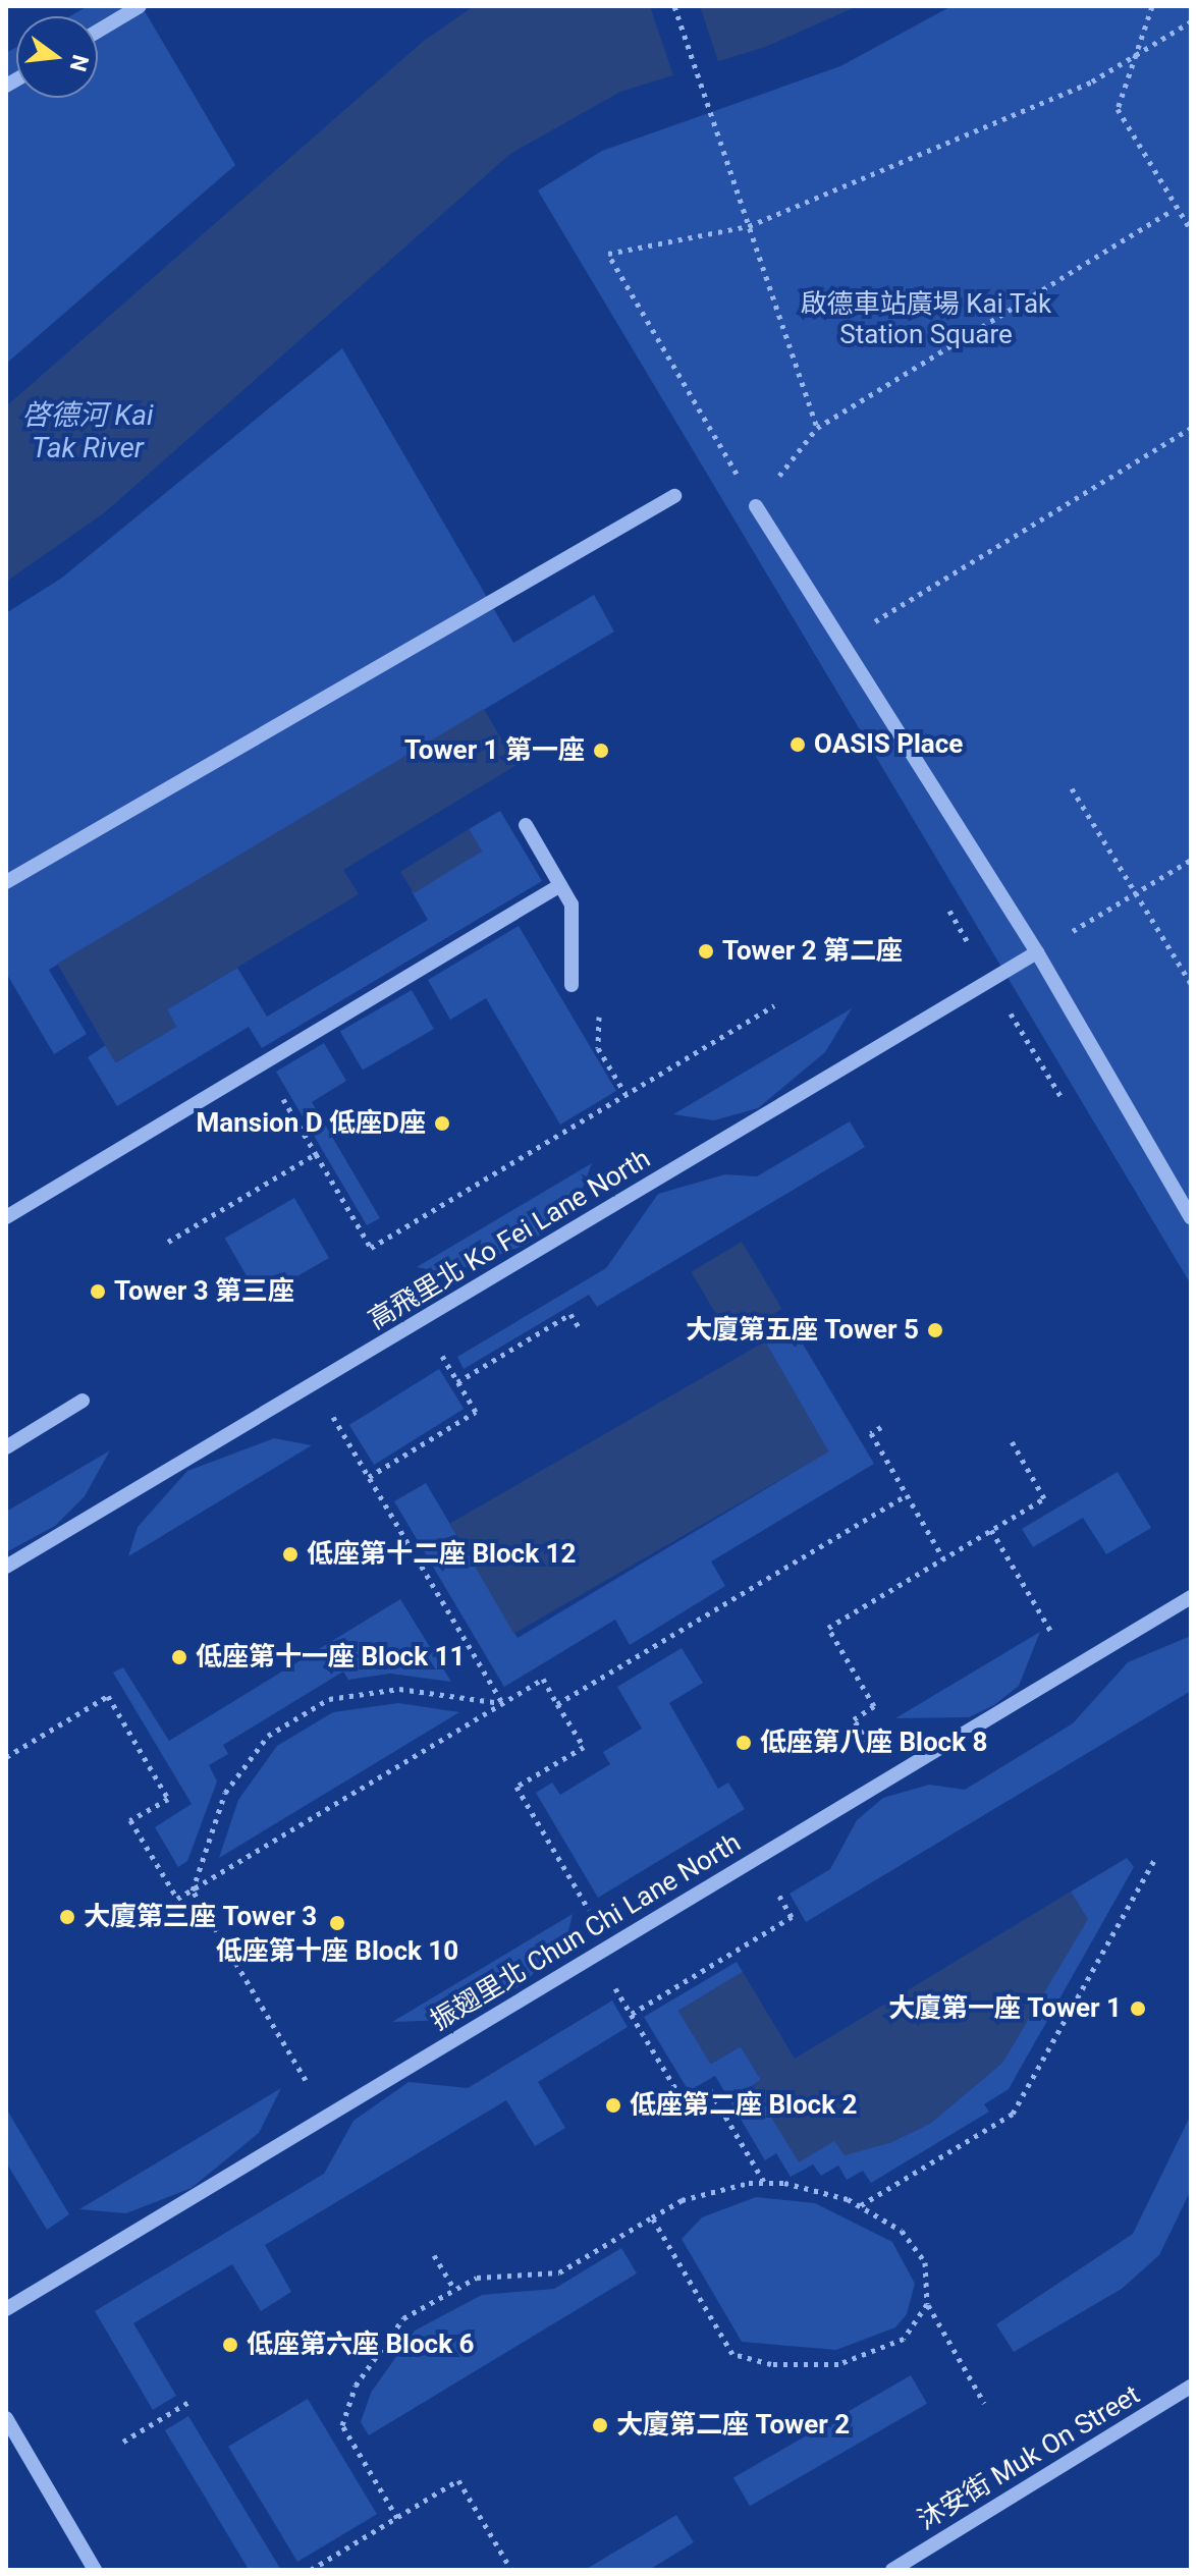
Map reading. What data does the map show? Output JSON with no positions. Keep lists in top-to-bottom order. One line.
{"streets":{"street":["高飛里北 Ko Fei Lane North","振翅里北 Chun Chi Lane North","沐安街 Muk On Street"]},"water":["啓德河 Kai Tak River"],"parks":["啟德車站廣場 Kai Tak Station Square"],"places":["OASIS Place","Tower 1 第一座","Tower 2 第二座","Mansion D 低座D座","Tower 3 第三座","大廈第五座 Tower 5","低座第十二座 Block 12","低座第十一座 Block 11","低座第八座 Block 8","大廈第三座 Tower 3","低座第十座 Block 10","大廈第一座 Tower 1","低座第二座 Block 2","低座第六座 Block 6","大廈第二座 Tower 2"],"north":"right"}
